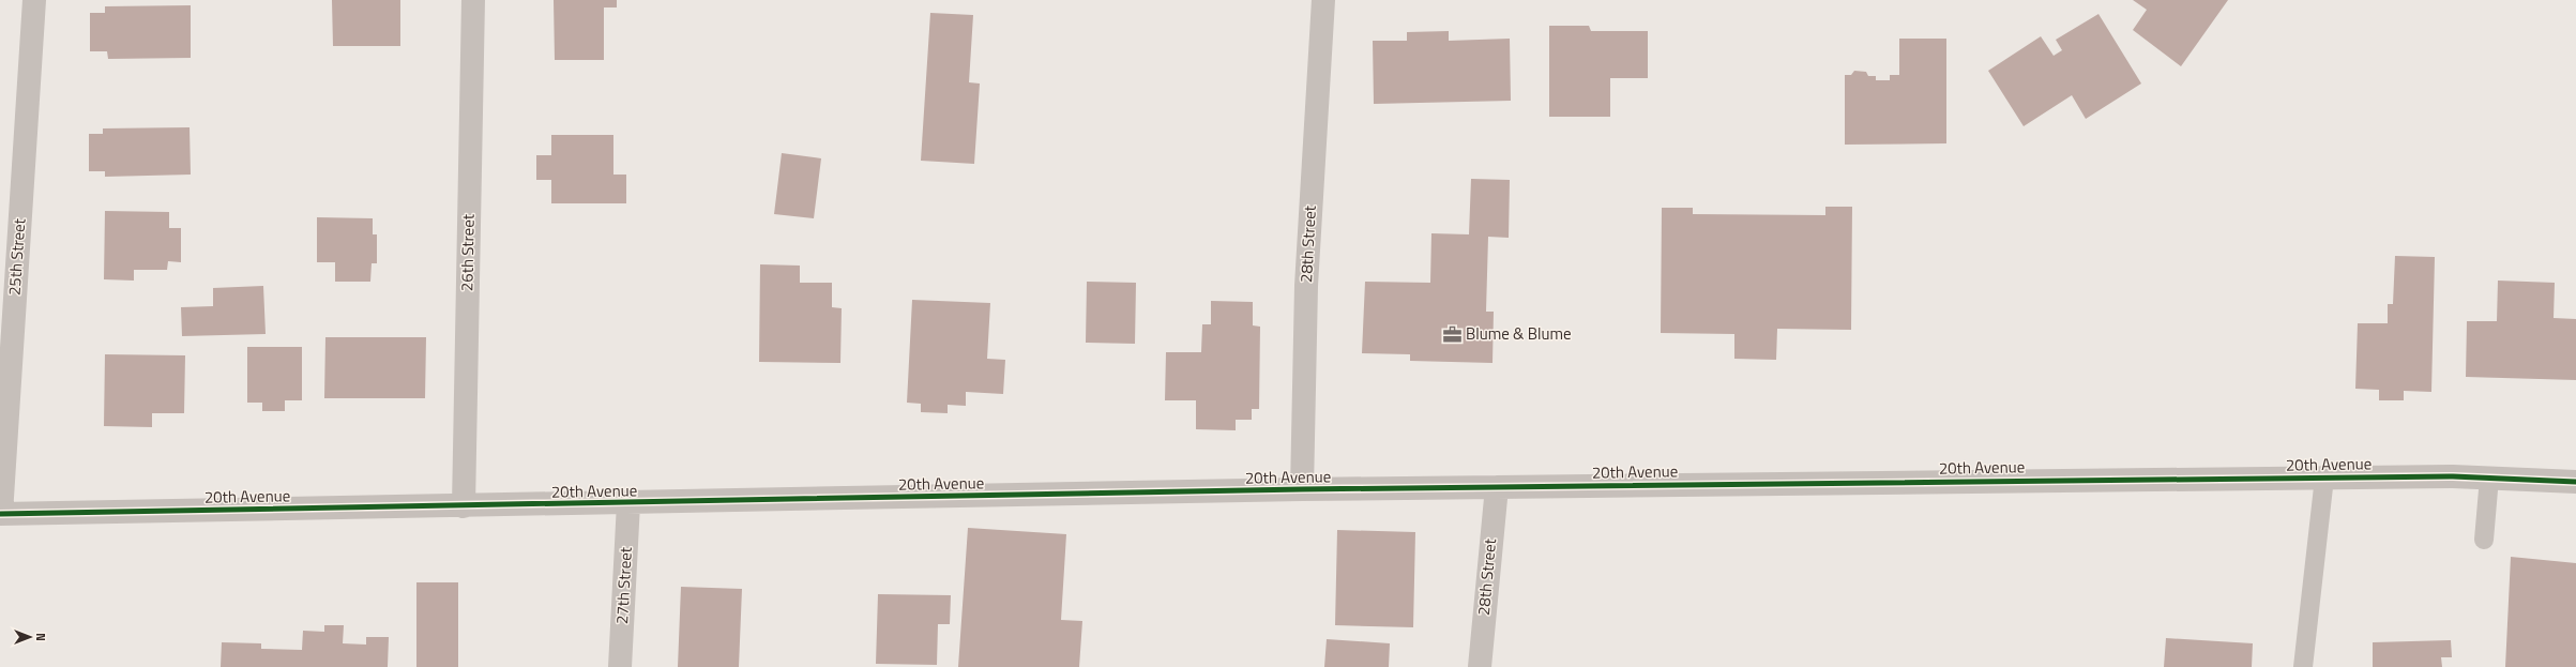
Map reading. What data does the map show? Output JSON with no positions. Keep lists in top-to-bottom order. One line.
{"streets":{"street":["28th Street","26th Street","25th Street","20th Avenue","27th Street"]},"crossings":[["28th Street","20th Avenue"],["26th Street","20th Avenue"],["25th Street","20th Avenue"],["20th Avenue","27th Street"]],"places":{"office":["Blume & Blume"]},"north":"right"}
